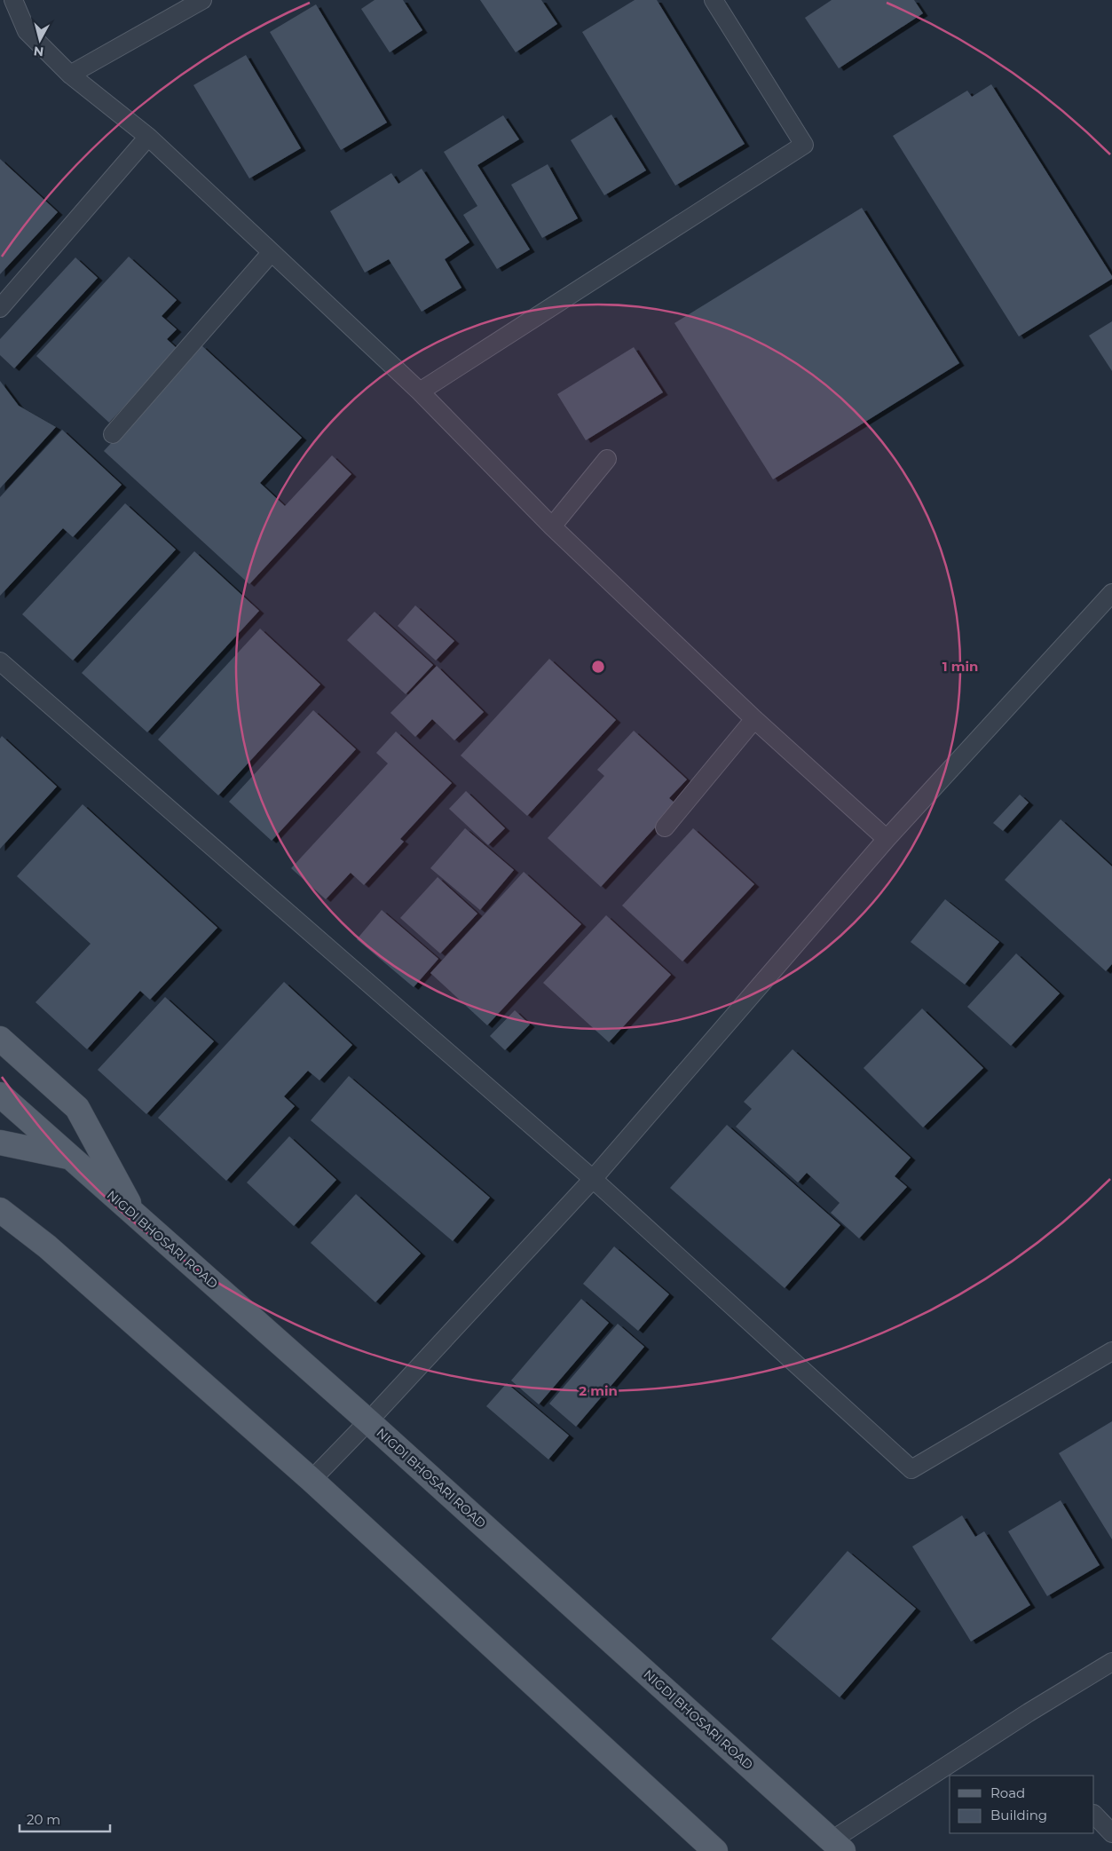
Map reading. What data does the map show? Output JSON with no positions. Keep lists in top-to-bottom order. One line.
{"streets":{"main road":["NIGDI BHOSARI ROAD"]},"legend":["Road","Building"],"scale_bar":"20 m","north":"bottom","rings":["1 min","2 min"]}
